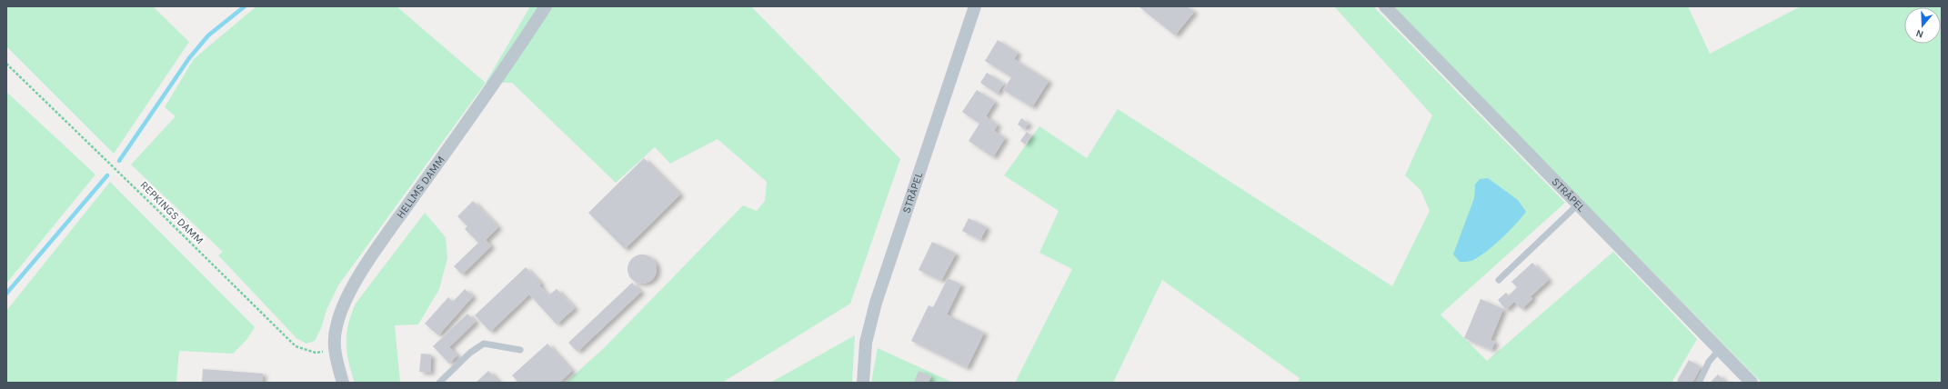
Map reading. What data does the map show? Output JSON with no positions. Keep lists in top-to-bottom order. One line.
{"streets":{"street":["HELLMS DAMM","STRÄPEL"],"path":["REPKINGS DAMM"]},"crossings":[["HELLMS DAMM","REPKINGS DAMM"]],"north":"bottom"}
